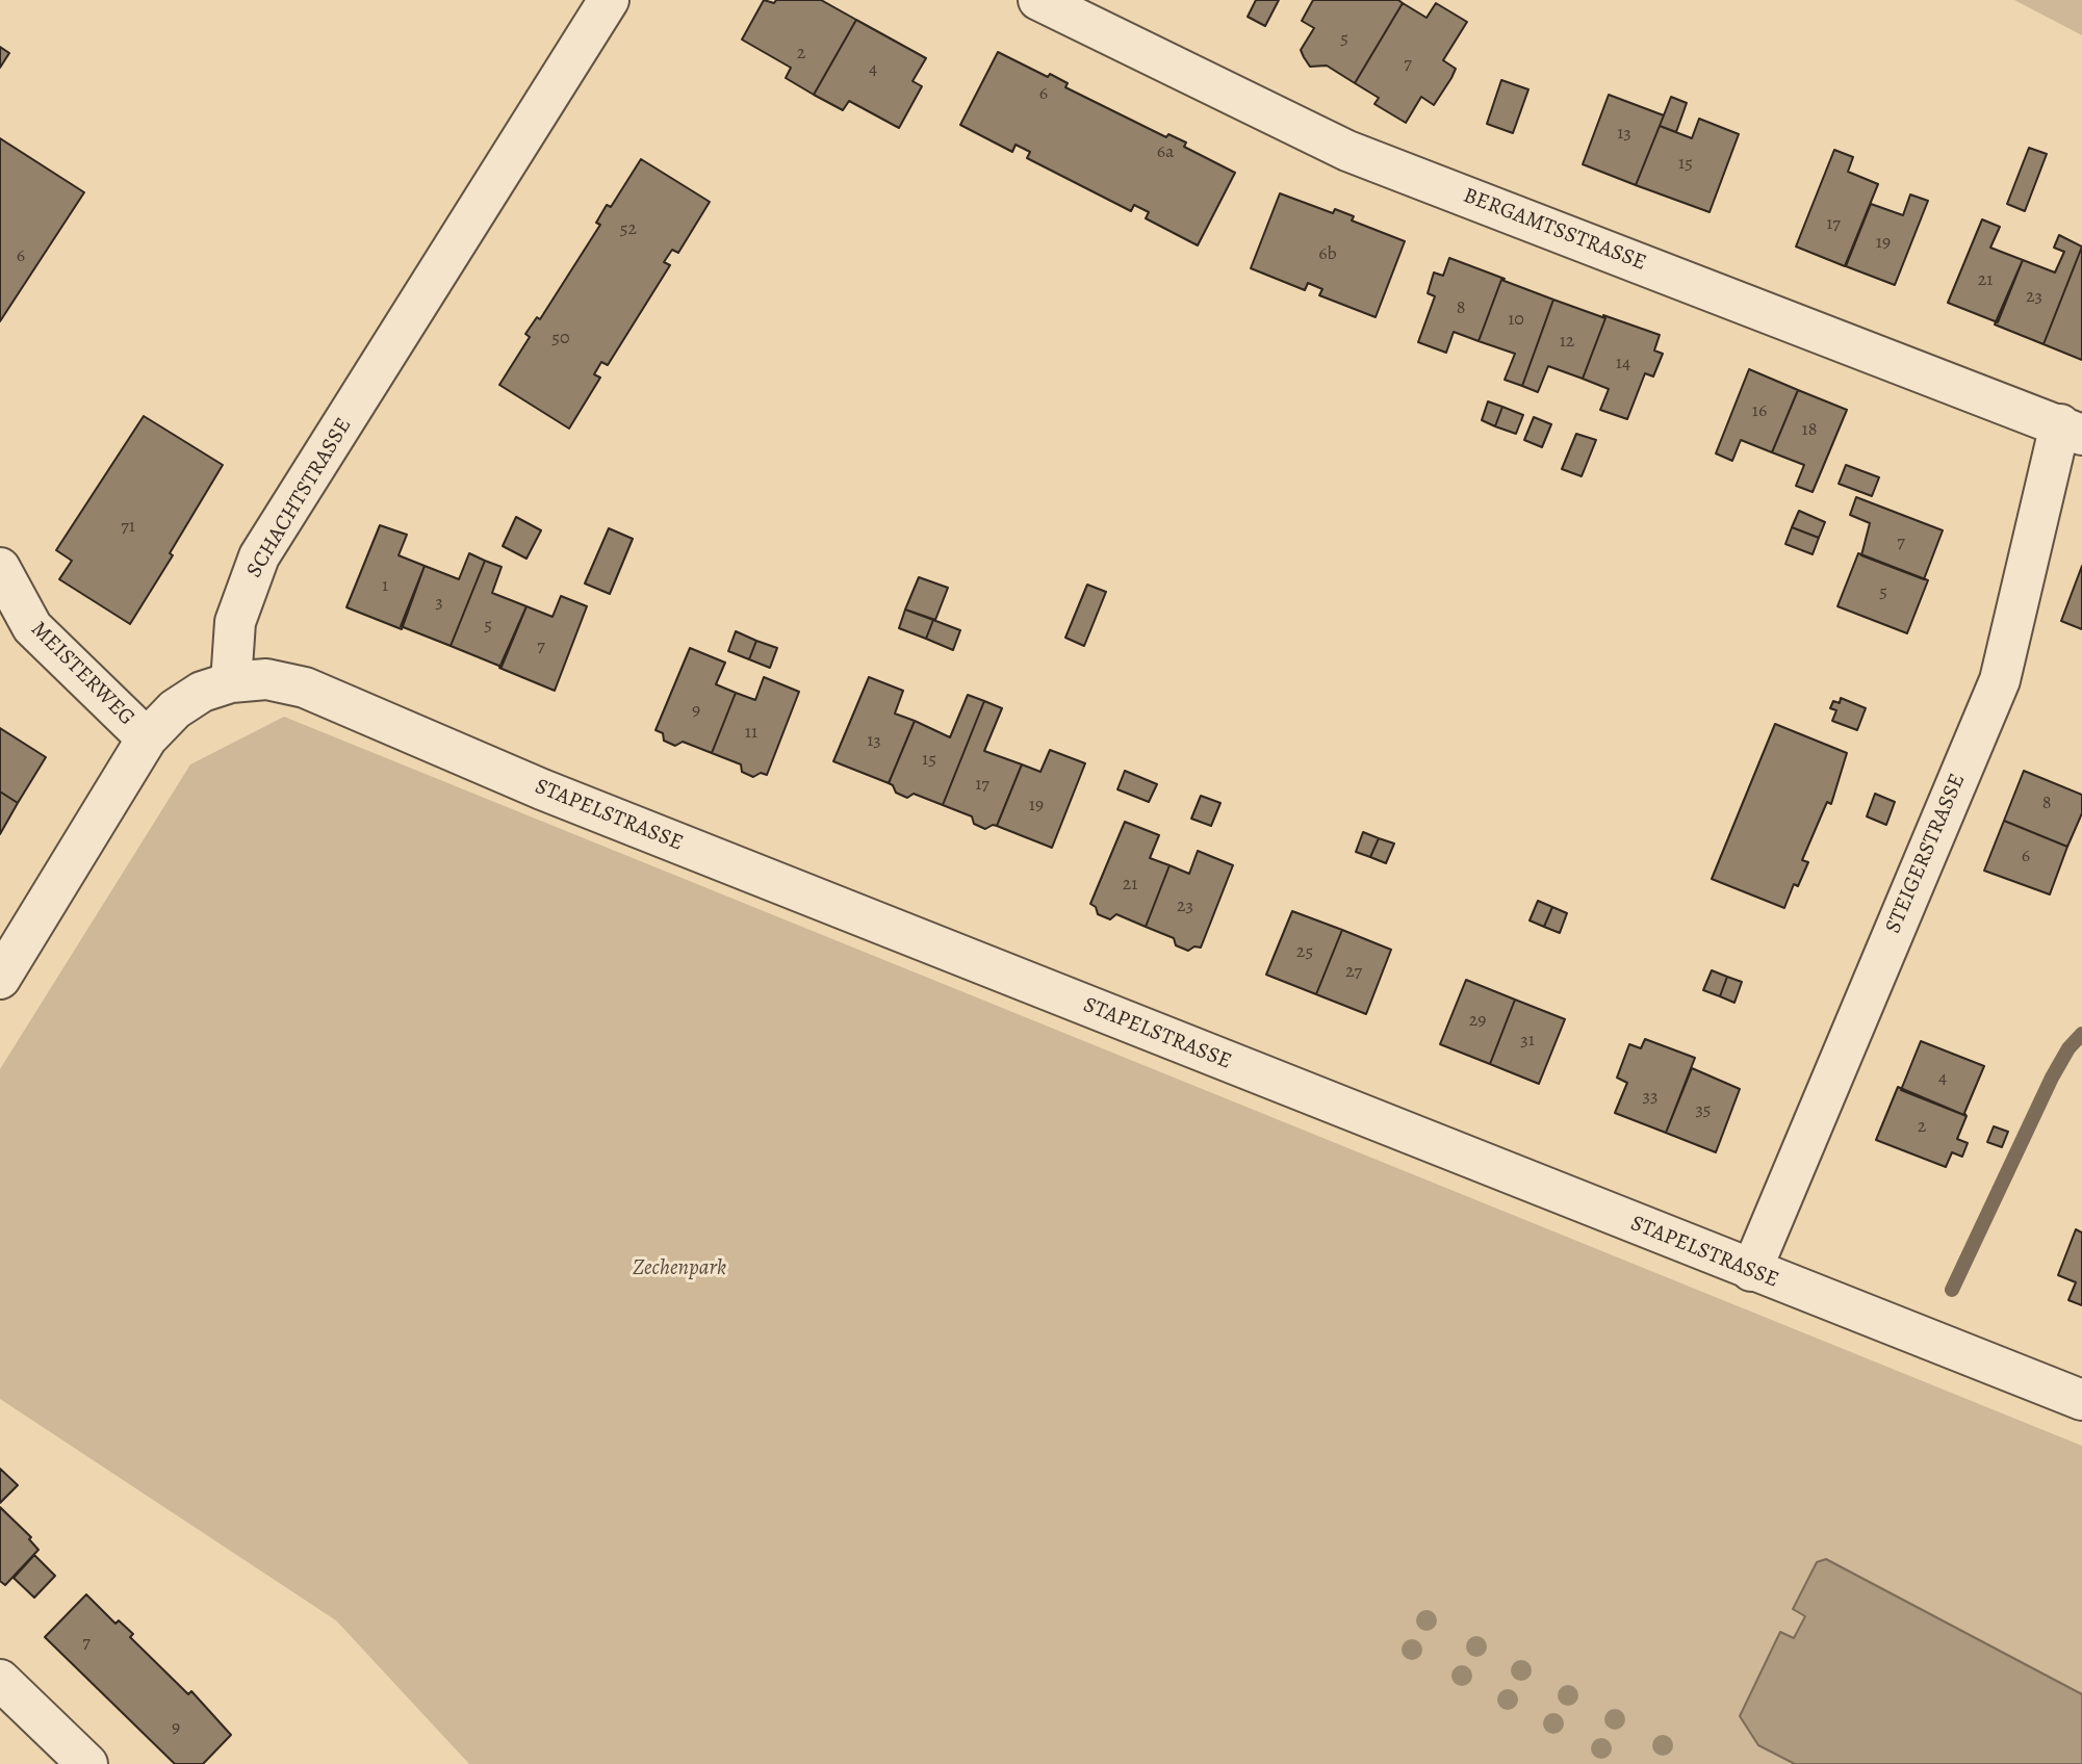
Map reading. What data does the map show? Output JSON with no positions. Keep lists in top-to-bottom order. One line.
{"streets":{"street":["BERGAMTSSTRASSE","SCHACHTSTRASSE","MEISTERWEG","STAPELSTRASSE","STEIGERSTRASSE"]},"crossings":[["BERGAMTSSTRASSE","STEIGERSTRASSE"],["SCHACHTSTRASSE","STAPELSTRASSE"],["STAPELSTRASSE","STEIGERSTRASSE"]],"parks":["Zechenpark"],"house_numbers":["5","2","7","4","6","13","6a","15","17","52","19","6b","6","21","23","8","10","50","12","14","16","18","71","7","1","5","3","5","7","9","11","13","15","17","8","19","6","21","23","25","27","29","31","4","33","35","2","7","9"]}
